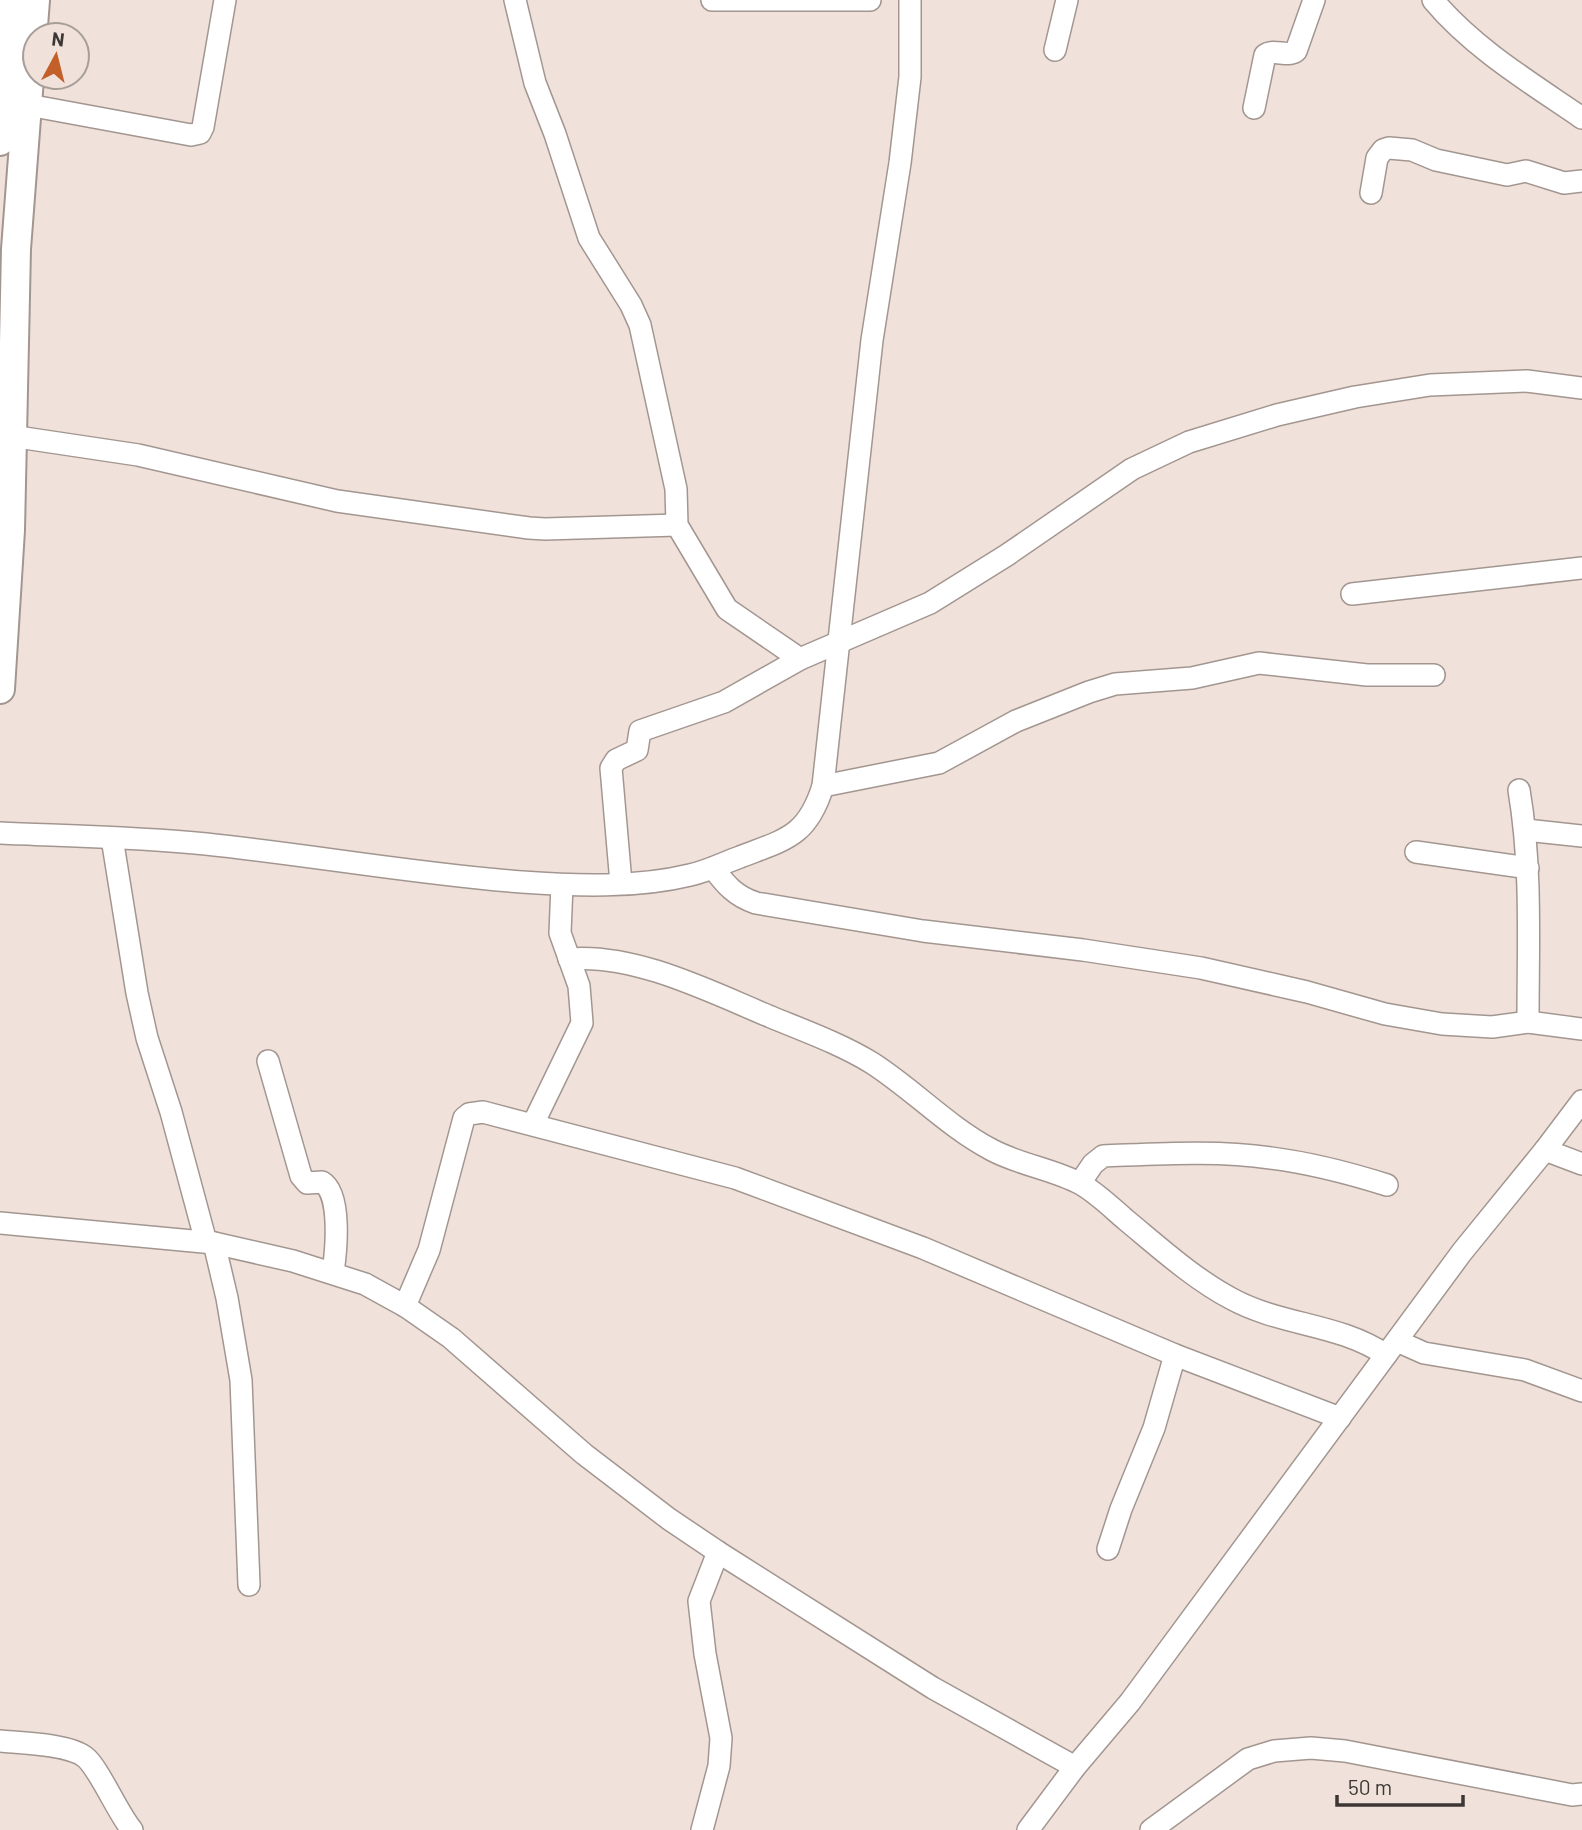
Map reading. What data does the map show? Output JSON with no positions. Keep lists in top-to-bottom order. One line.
{"scale_bar":"50 m","north":"top"}
